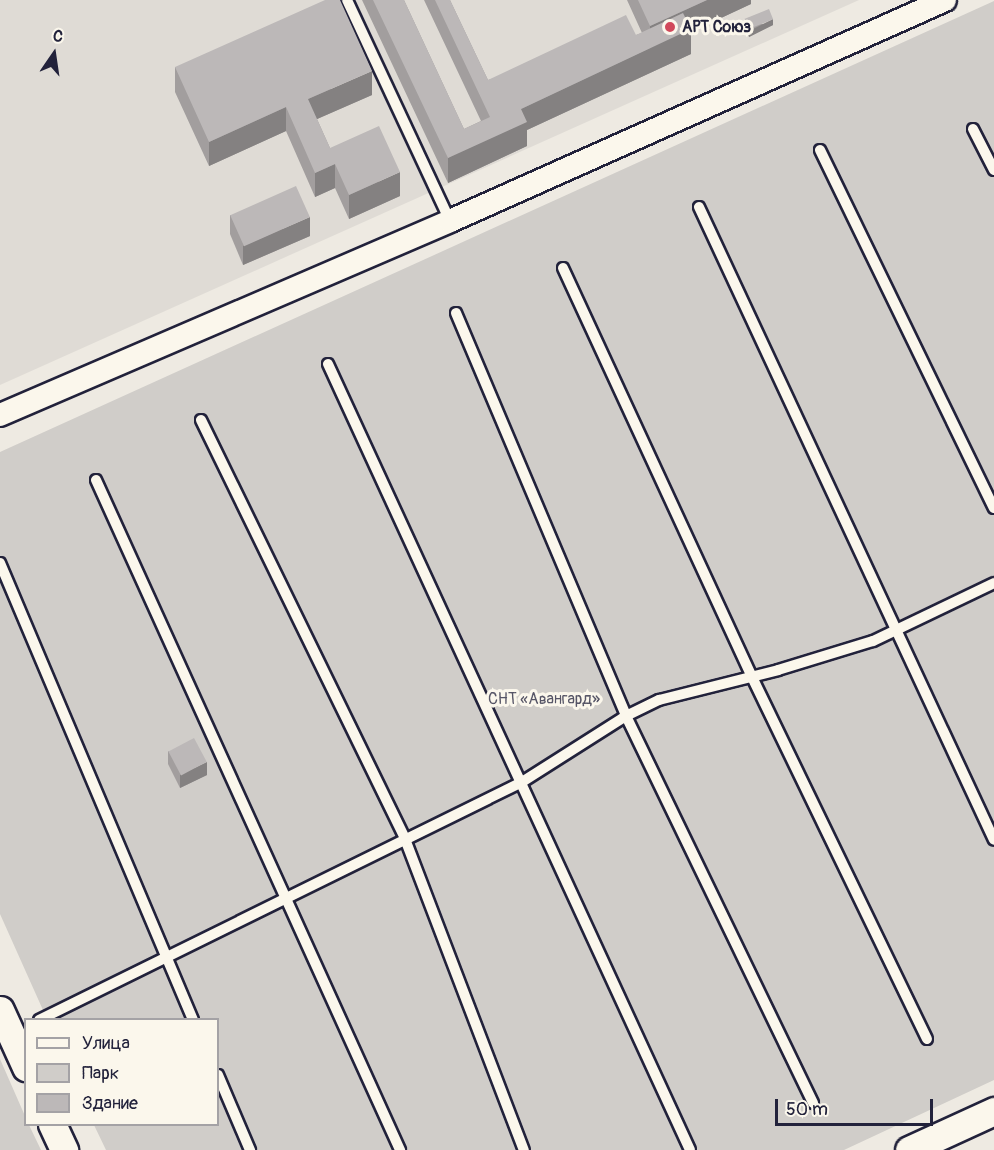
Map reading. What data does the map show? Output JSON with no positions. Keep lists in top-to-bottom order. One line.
{"parks":["СНТ «Авангард»"],"places":["АРТ Союз"],"legend":["Улица","Парк","Здание"],"scale_bar":"50 m","north":"top"}
